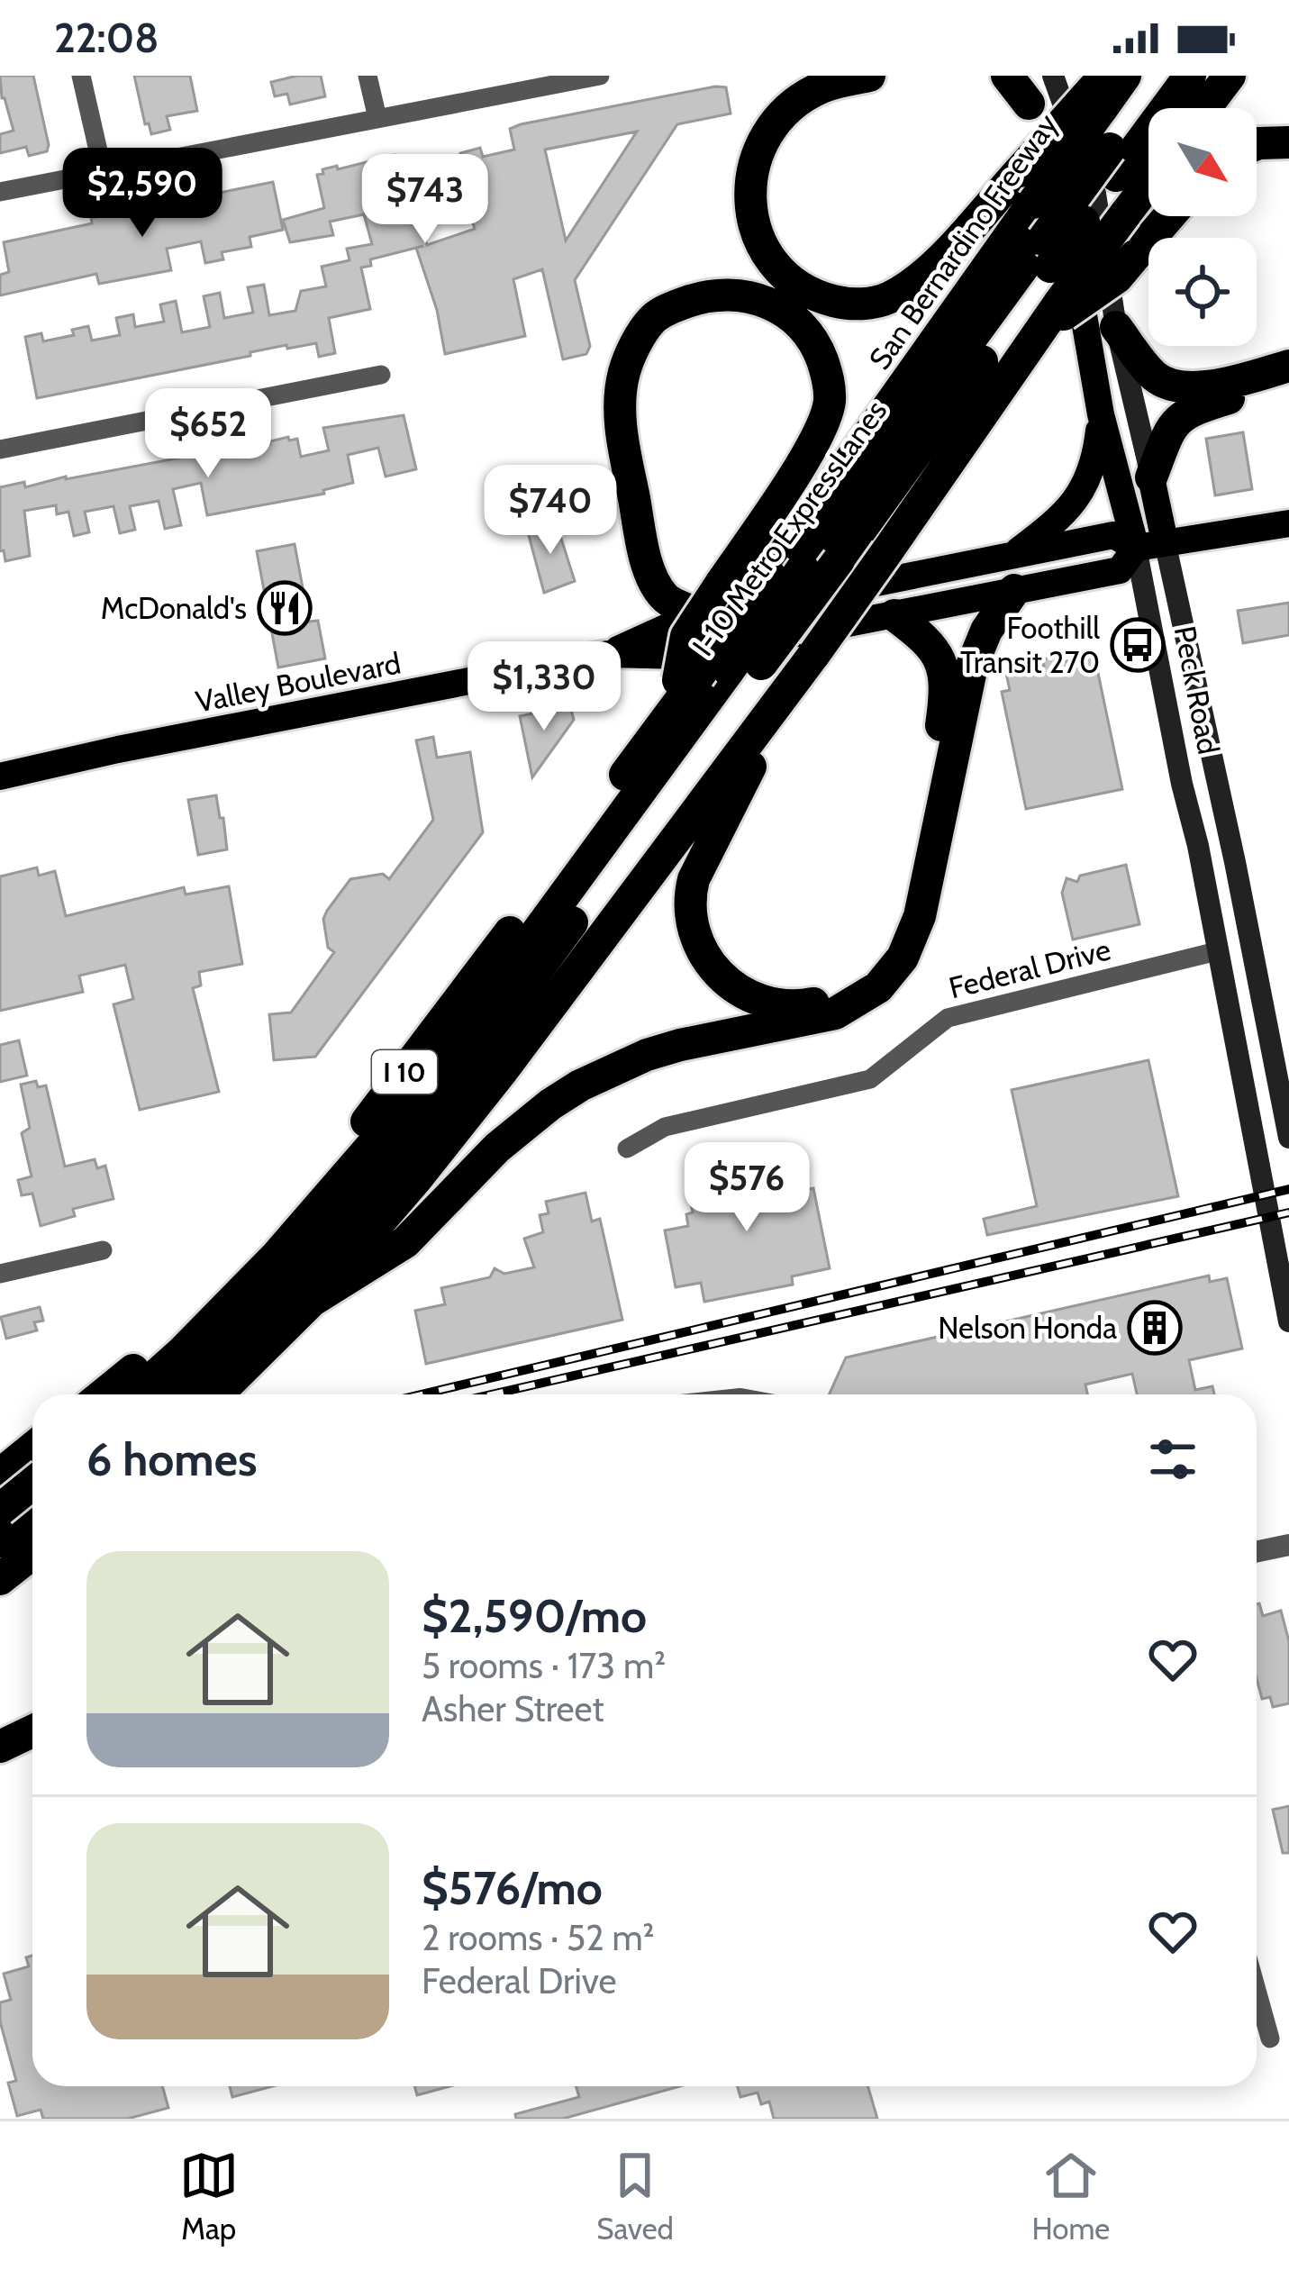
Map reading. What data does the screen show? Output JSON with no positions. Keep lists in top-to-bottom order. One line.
{"streets":{"highway":["San Bernardino Freeway","I-10 Metro ExpressLanes","I 10"],"main road":["Valley Boulevard","Peck Road"],"street":["Federal Drive"]},"crossings":[["San Bernardino Freeway","I-10 Metro ExpressLanes"],["Valley Boulevard","Peck Road"],["Peck Road","Federal Drive"]],"places":{"restaurant":["McDonald's"],"bus stop":["Foothill Transit 270"],"building":["Nelson Honda"]},"north":"bottom right","page":{"status":"22:08","price":["$2,590","$743","$652","$740","$1,330","$576"],"heading":"6 homes","list":[{"name":"$2,590/mo","note":"5 rooms · 173 m² · Asher Street"},{"name":"$576/mo","note":"2 rooms · 52 m² · Federal Drive"}],"tabs":["Map","Saved","Home"]}}
